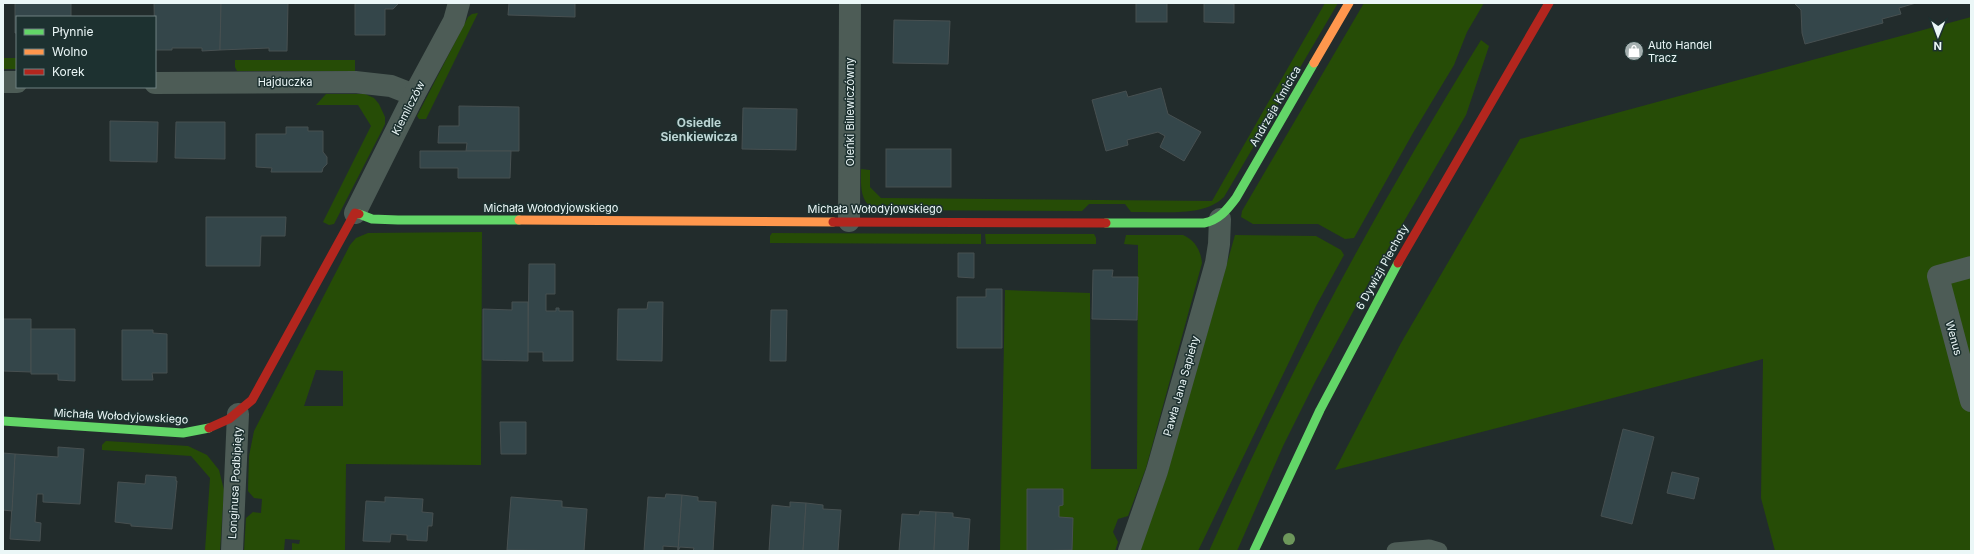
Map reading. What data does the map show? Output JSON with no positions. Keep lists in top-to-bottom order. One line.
{"streets":{"street":["Hajduczka","Andrzeja Kmicica","Kiemliczów","Oleńki Billewiczówny","Michała Wołodyjowskiego","6 Dywizji Piechoty","Wenus","Pawła Jana Sapiehy","Longinusa Podbipięty"]},"crossings":[["Hajduczka","Kiemliczów"],["Andrzeja Kmicica","Michała Wołodyjowskiego"],["Andrzeja Kmicica","Pawła Jana Sapiehy"],["Kiemliczów","Michała Wołodyjowskiego"],["Oleńki Billewiczówny","Michała Wołodyjowskiego"],["Michała Wołodyjowskiego","Pawła Jana Sapiehy"],["Michała Wołodyjowskiego","Longinusa Podbipięty"]],"districts":["Osiedle Sienkiewicza"],"places":{"shop":["Auto Handel Tracz"]},"legend":["Płynnie","Wolno","Korek"],"north":"bottom"}
